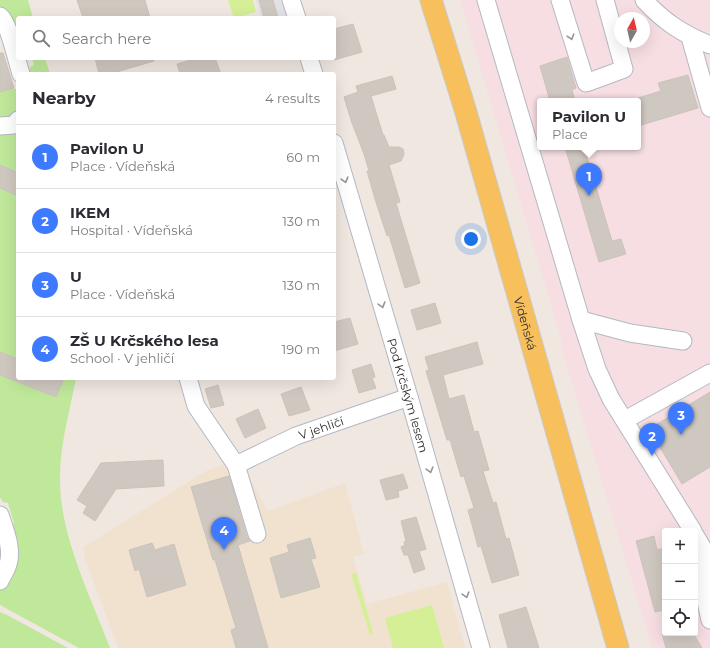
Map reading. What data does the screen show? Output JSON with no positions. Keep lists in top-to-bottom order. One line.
{"streets":{"main road":["Vídeňská"],"street":["Pod Krčským lesem","V jehličí"]},"crossings":[["Pod Krčským lesem","V jehličí"]],"one_way":["Pod Krčským lesem"],"north":"top","page":{"search":"Search here","heading":["Nearby","4 results"],"popup":["Pavilon U","Place"],"list":[{"mark":"1","name":"Pavilon U","note":"Place · Vídeňská","value":"60 m"},{"mark":"2","name":"IKEM","note":"Hospital · Vídeňská","value":"130 m"},{"mark":"3","name":"U","note":"Place · Vídeňská","value":"130 m"},{"mark":"4","name":"ZŠ U Krčského lesa","note":"School · V jehličí","value":"190 m"}],"pins":["1","3","2","4"],"map_buttons":["+","−"]}}
